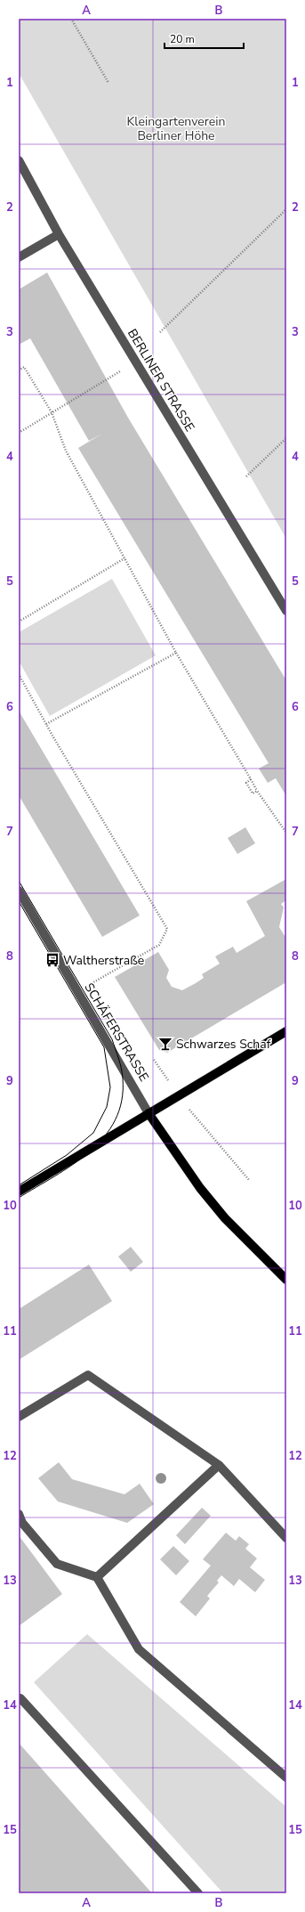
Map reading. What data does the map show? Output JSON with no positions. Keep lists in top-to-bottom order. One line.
{"streets":{"street":["BERLINER STRASSE","SCHÄFERSTRASSE"]},"parks":["Kleingartenverein Berliner Höhe"],"places":{"bus stop":["Waltherstraße"],"bar":["Schwarzes Schaf"]},"scale_bar":"20 m","grid":{"columns":["A","B"],"rows":["1","2","3","4","5","6","7","8","9","10","11","12","13","14","15"]}}
